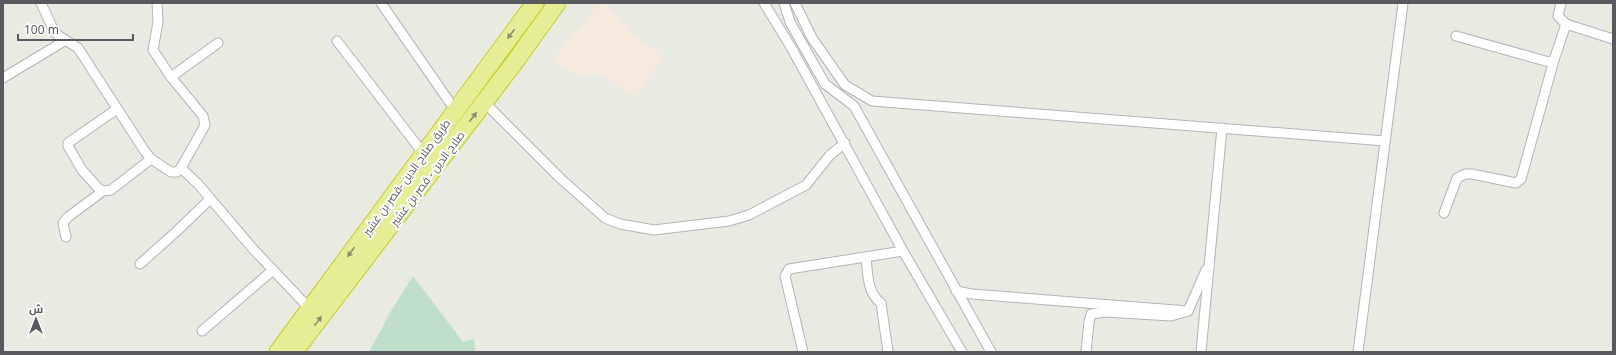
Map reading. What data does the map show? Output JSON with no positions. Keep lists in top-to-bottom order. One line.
{"streets":{"highway":["طريق صلاح الدين -قصر بن غشير","صلاح الدين - قصر بن غشير"]},"one_way":["طريق صلاح الدين -قصر بن غشير","صلاح الدين - قصر بن غشير"],"scale_bar":"100 m","north":"top"}
